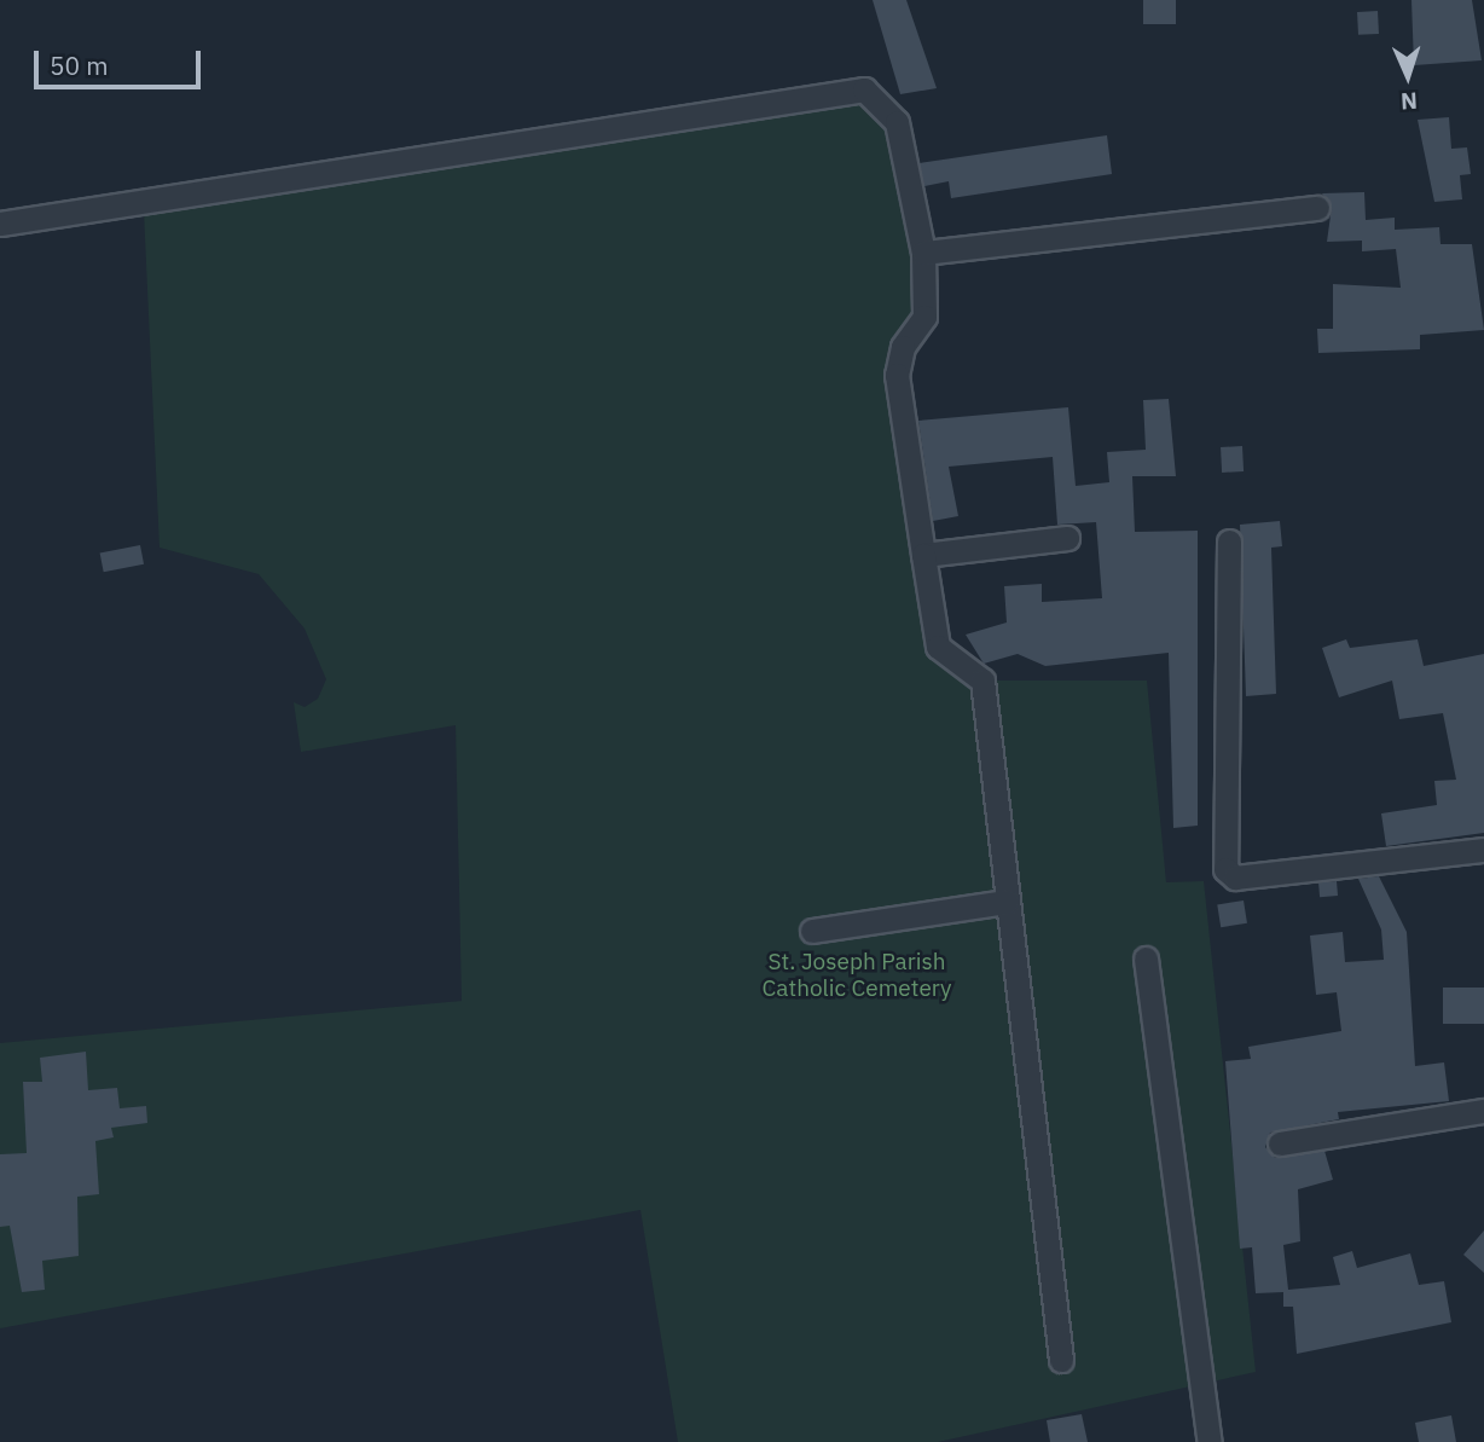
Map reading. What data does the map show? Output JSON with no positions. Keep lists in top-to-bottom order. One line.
{"parks":["St. Joseph Parish Catholic Cemetery"],"scale_bar":"50 m","north":"bottom"}
